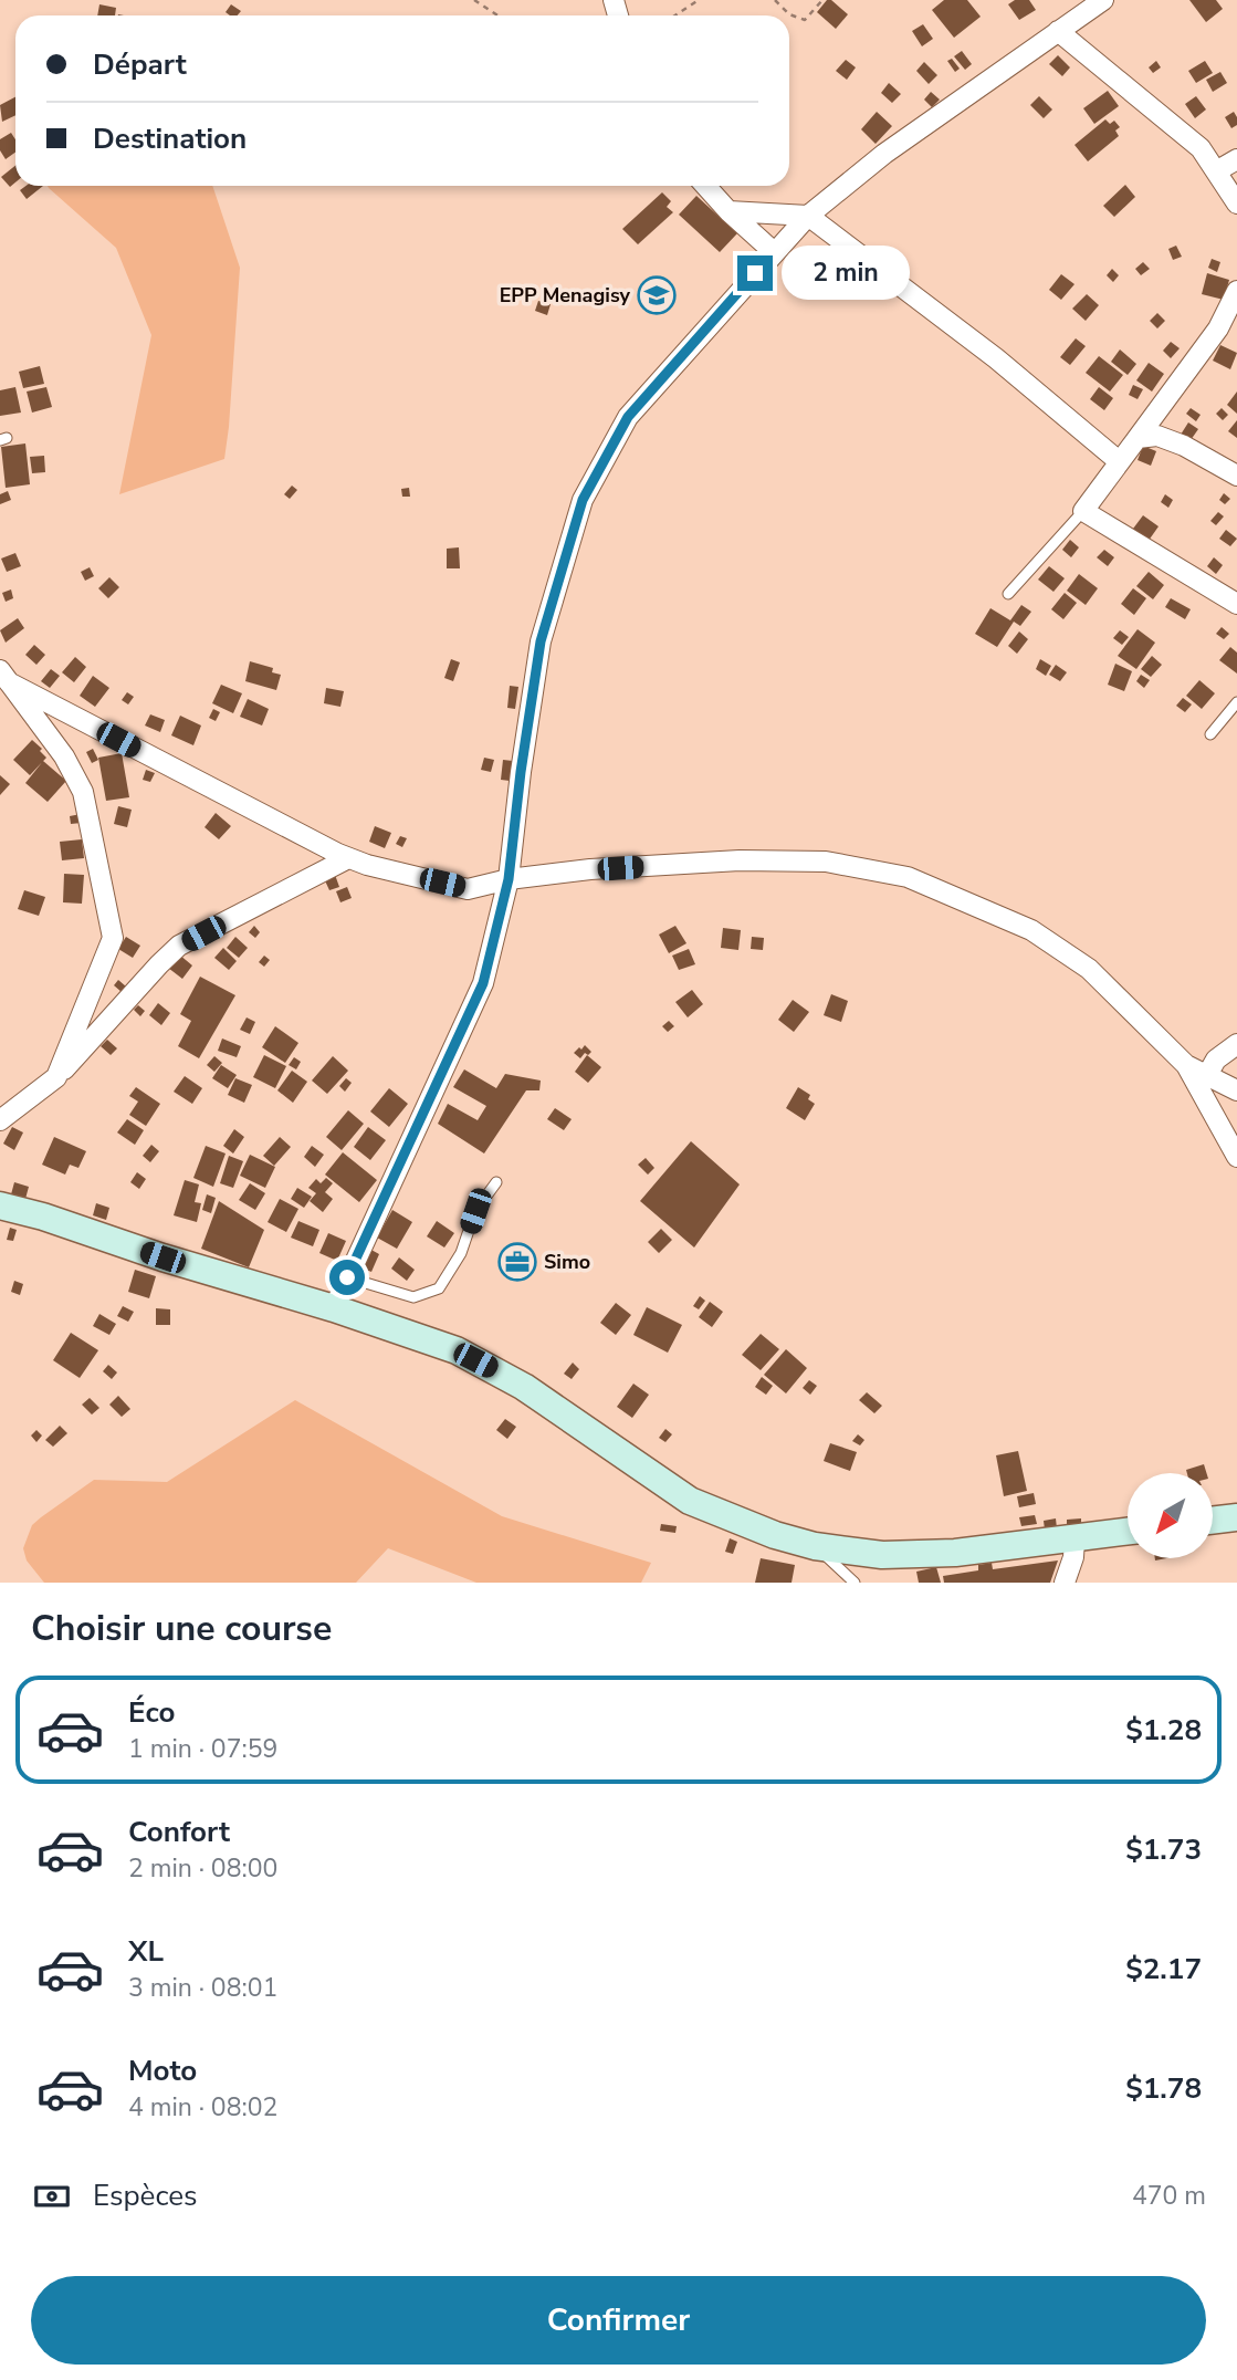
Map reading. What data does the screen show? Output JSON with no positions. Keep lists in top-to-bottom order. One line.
{"places":{"school or university":["EPP Menagisy"],"office":["Simo"]},"north":"bottom left","page":{"banner":["Départ","Destination"],"bubble":"2 min","heading":"Choisir une course","list":[{"name":"Éco","note":"1 min · 07:59","value":"$1.28"},{"name":"Confort","note":"2 min · 08:00","value":"$1.73"},{"name":"XL","note":"3 min · 08:01","value":"$2.17"},{"name":"Moto","note":"4 min · 08:02","value":"$1.78"}],"pay":["Espèces","470 m"],"buttons":"Confirmer"}}
